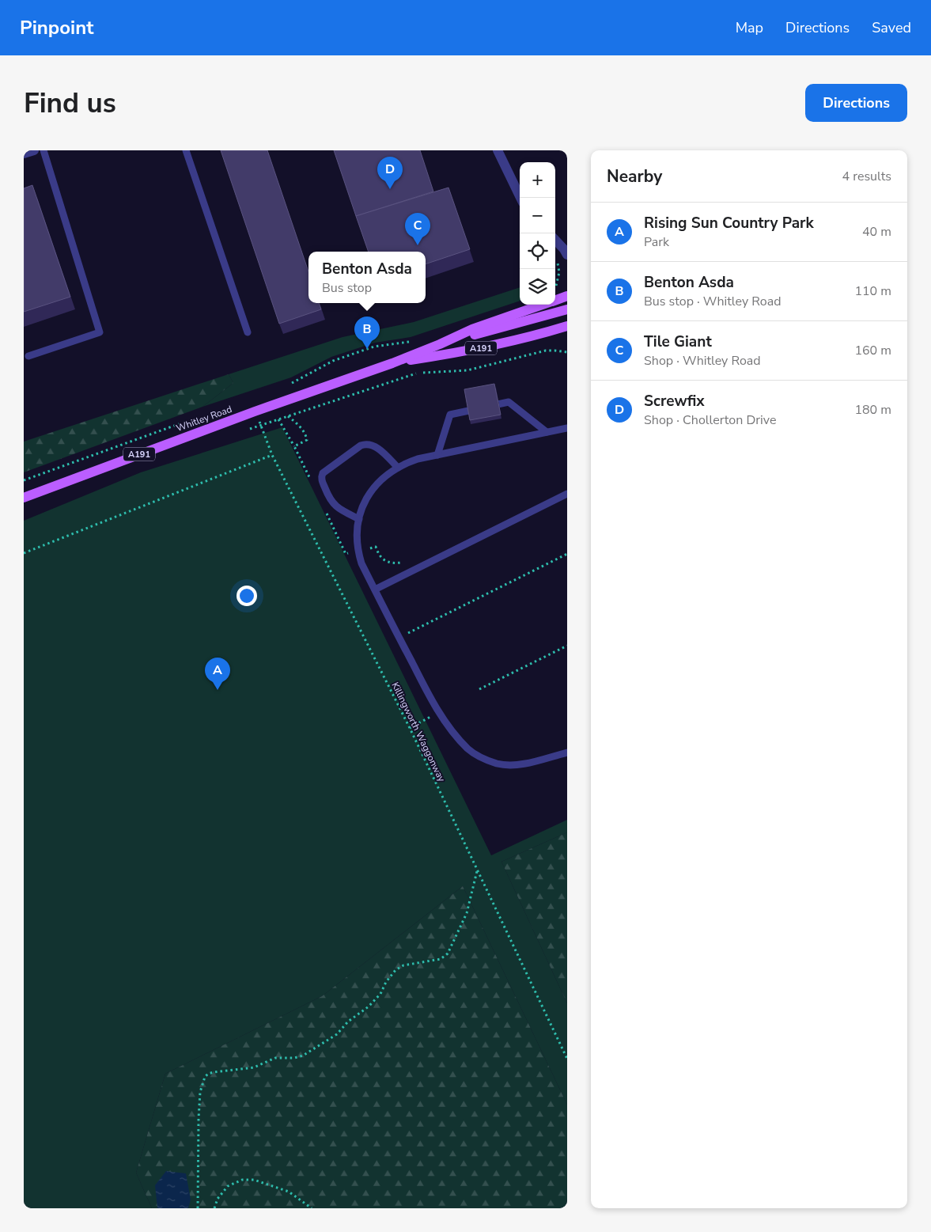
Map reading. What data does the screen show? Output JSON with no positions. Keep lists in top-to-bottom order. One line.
{"streets":{"main road":["A191","Whitley Road"],"path":["Killingworth Waggonway"]},"crossings":[["Whitley Road","Killingworth Waggonway"]],"page":{"header":"Pinpoint","nav":["Map","Directions","Saved"],"buttons":"Directions","title":"Find us","heading":["Nearby","4 results"],"pins":["D","C","B","A"],"map_buttons":["+","−"],"list":[{"mark":"A","name":"Rising Sun Country Park","note":"Park","value":"40 m"},{"mark":"B","name":"Benton Asda","note":"Bus stop · Whitley Road","value":"110 m"},{"mark":"C","name":"Tile Giant","note":"Shop · Whitley Road","value":"160 m"},{"mark":"D","name":"Screwfix","note":"Shop · Chollerton Drive","value":"180 m"}],"popup":["Benton Asda","Bus stop"]}}
